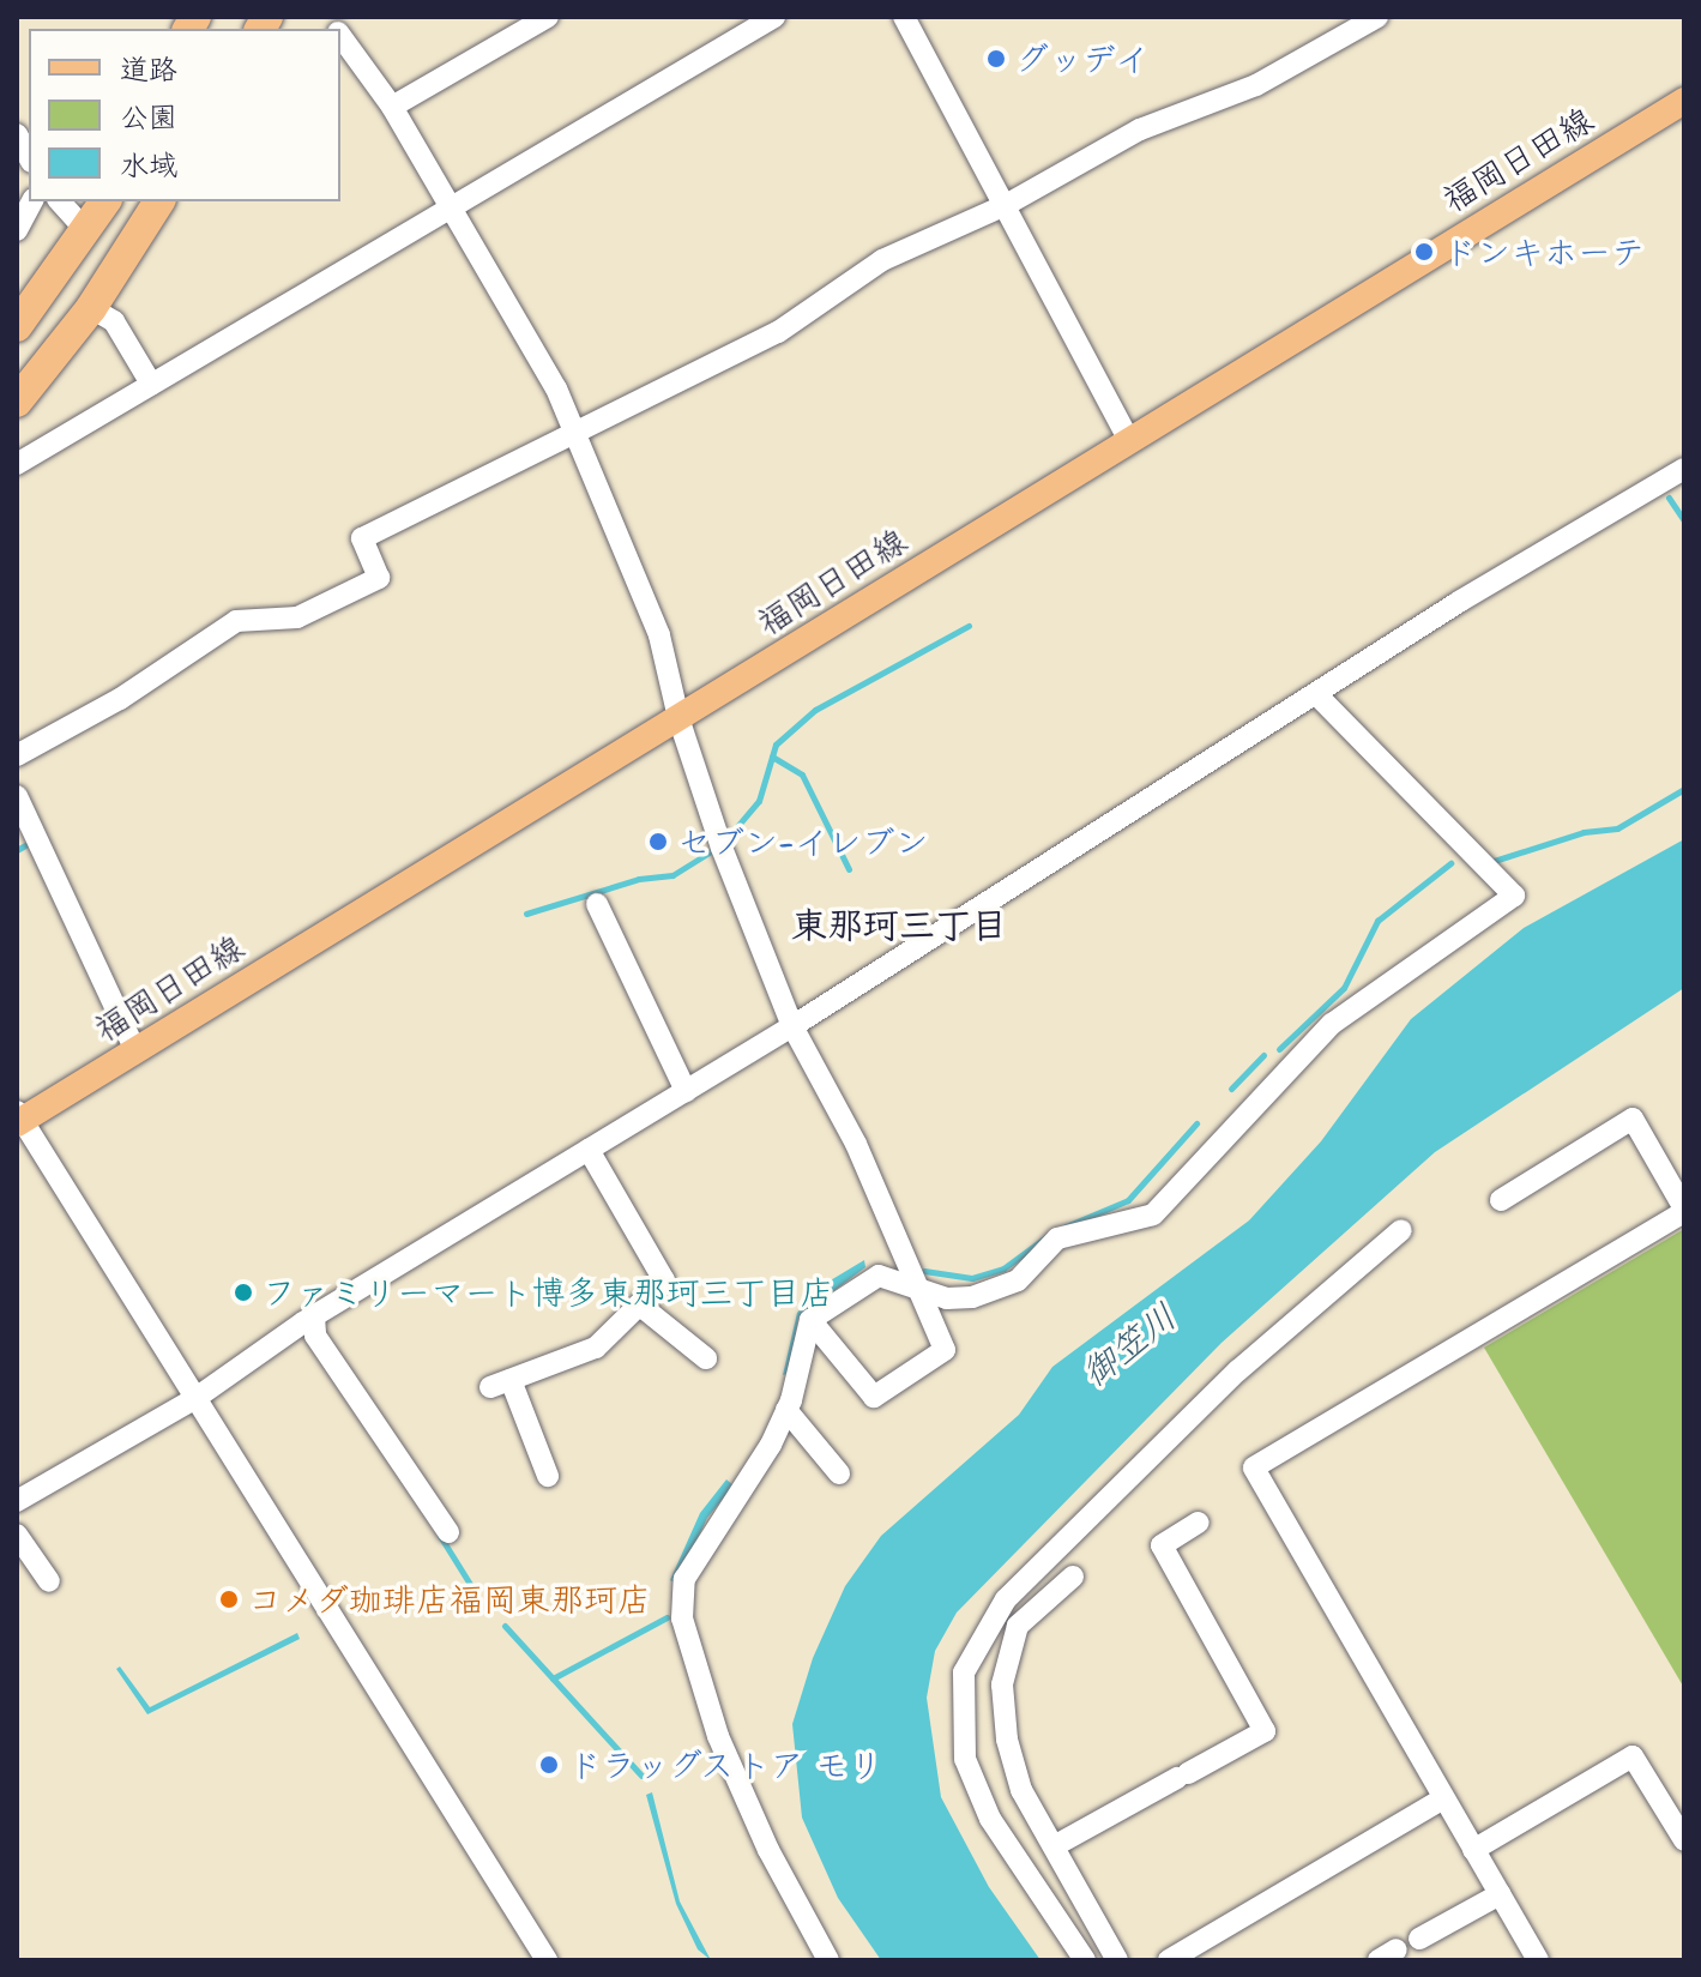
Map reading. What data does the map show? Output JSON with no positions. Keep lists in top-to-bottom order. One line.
{"streets":{"main road":["福岡日田線"]},"districts":["東那珂三丁目"],"water":["御笠川"],"places":["グッデイ","ドンキホーテ","セブン-イレブン","ファミリーマート博多東那珂三丁目店","コメダ珈琲店福岡東那珂店","ドラッグストア モリ"],"legend":["道路","公園","水域"]}
